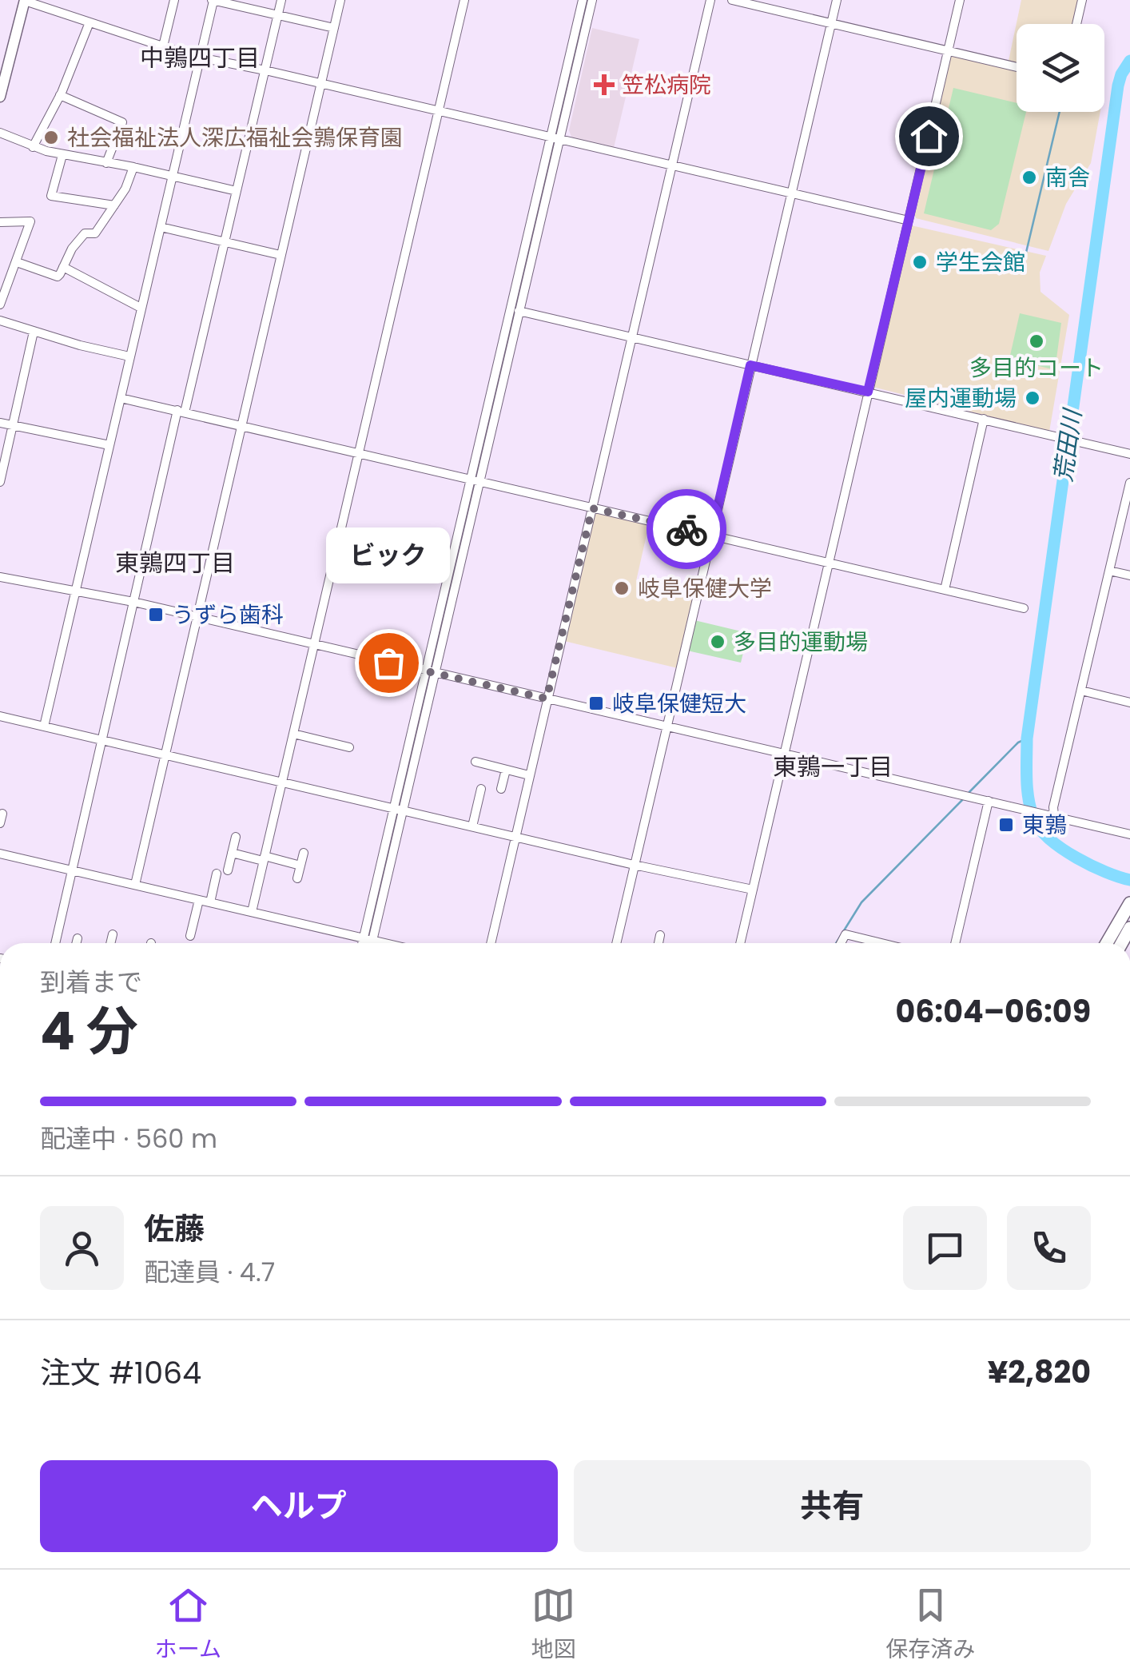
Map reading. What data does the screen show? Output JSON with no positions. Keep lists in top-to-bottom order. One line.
{"districts":["中鶉四丁目","東鶉四丁目","東鶉一丁目"],"water":["荒田川"],"places":{"health":["笠松病院"],"other":["社会福祉法人深広福祉会鶉保育園","南舎","学生会館","多目的コート","屋内運動場","岐阜保健大学","多目的運動場","ビック"],"transit":["うずら歯科","岐阜保健短大","東鶉"]},"page":{"bubble":"ビック","heading":["4 分","到着まで","06:04–06:09"],"panel":["佐藤","配達員 · 4.7","注文 #1064","¥2,820"],"bar":"配達中 · 560 m","buttons":["ヘルプ","共有"],"tabs":["ホーム","地図","保存済み"]}}
